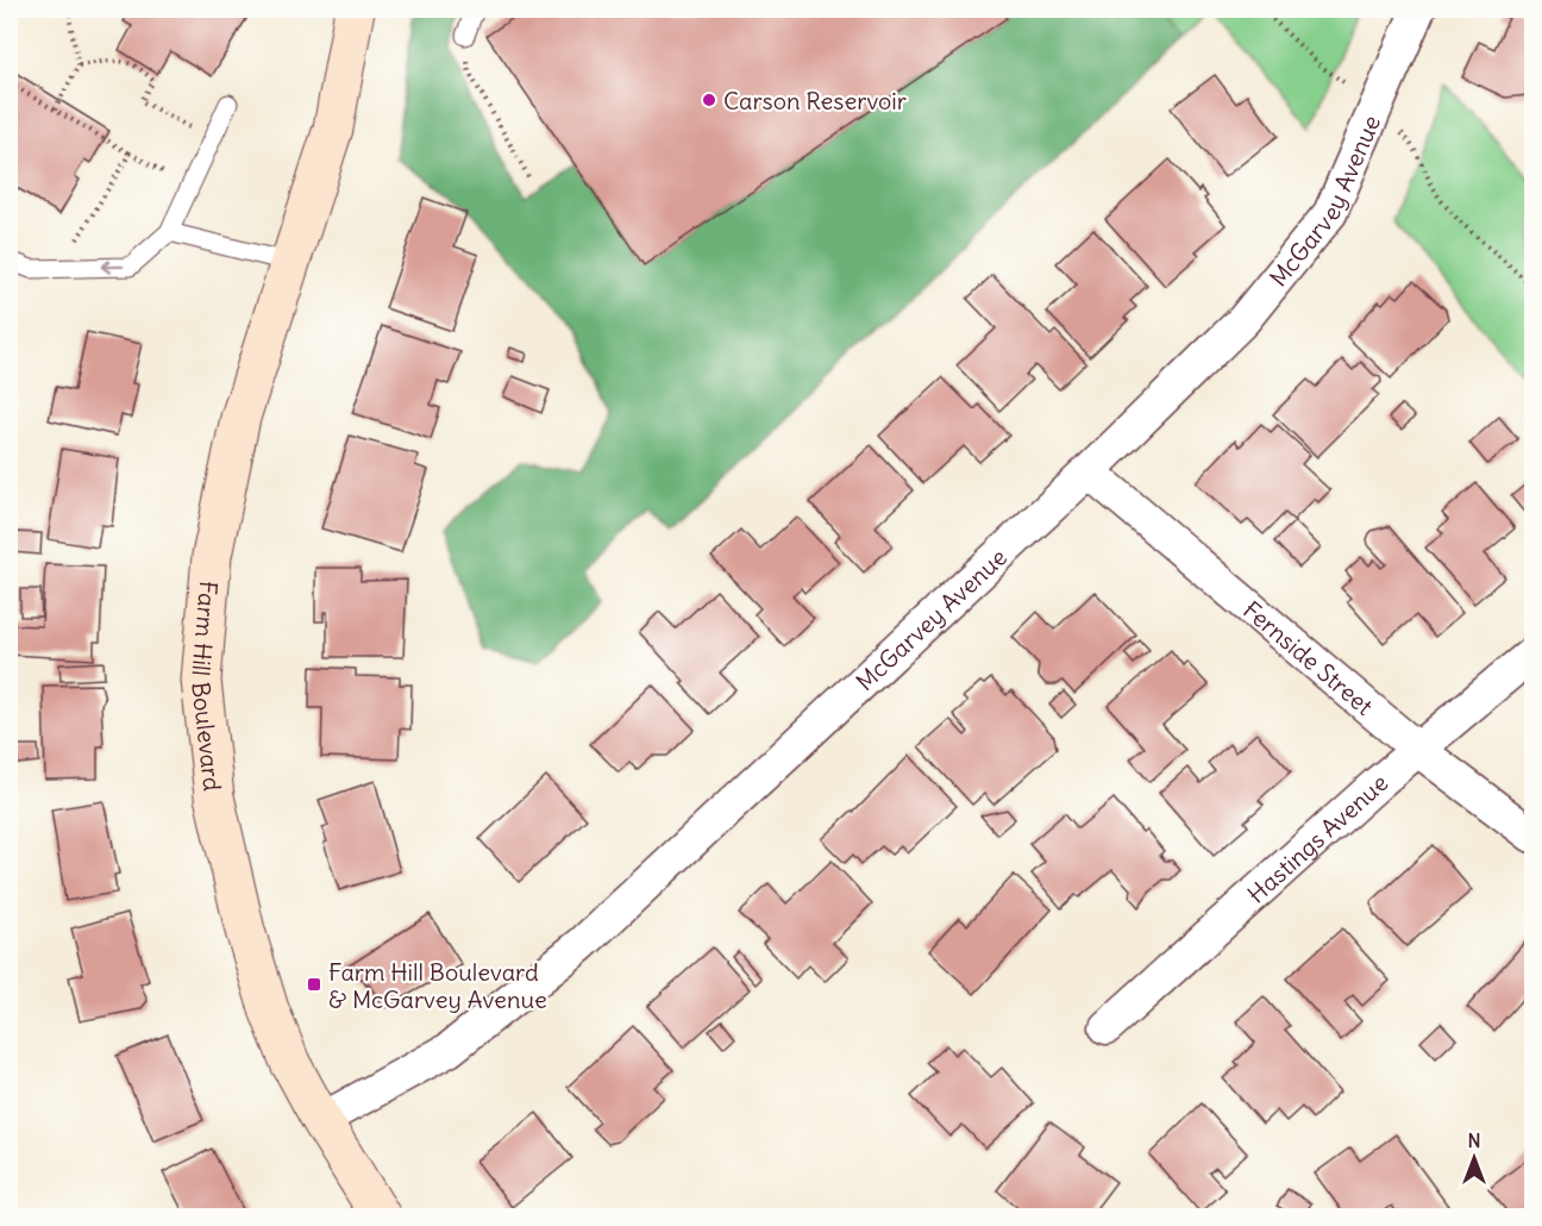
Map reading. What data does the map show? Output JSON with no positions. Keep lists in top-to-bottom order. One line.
{"streets":{"main road":["Farm Hill Boulevard"],"street":["McGarvey Avenue","Fernside Street","Hastings Avenue"]},"crossings":[["McGarvey Avenue","Fernside Street"],["McGarvey Avenue","Farm Hill Boulevard"],["Fernside Street","Hastings Avenue"]],"places":{"other":["Carson Reservoir"],"transit":["Farm Hill Boulevard & McGarvey Avenue"]},"north":"top"}
